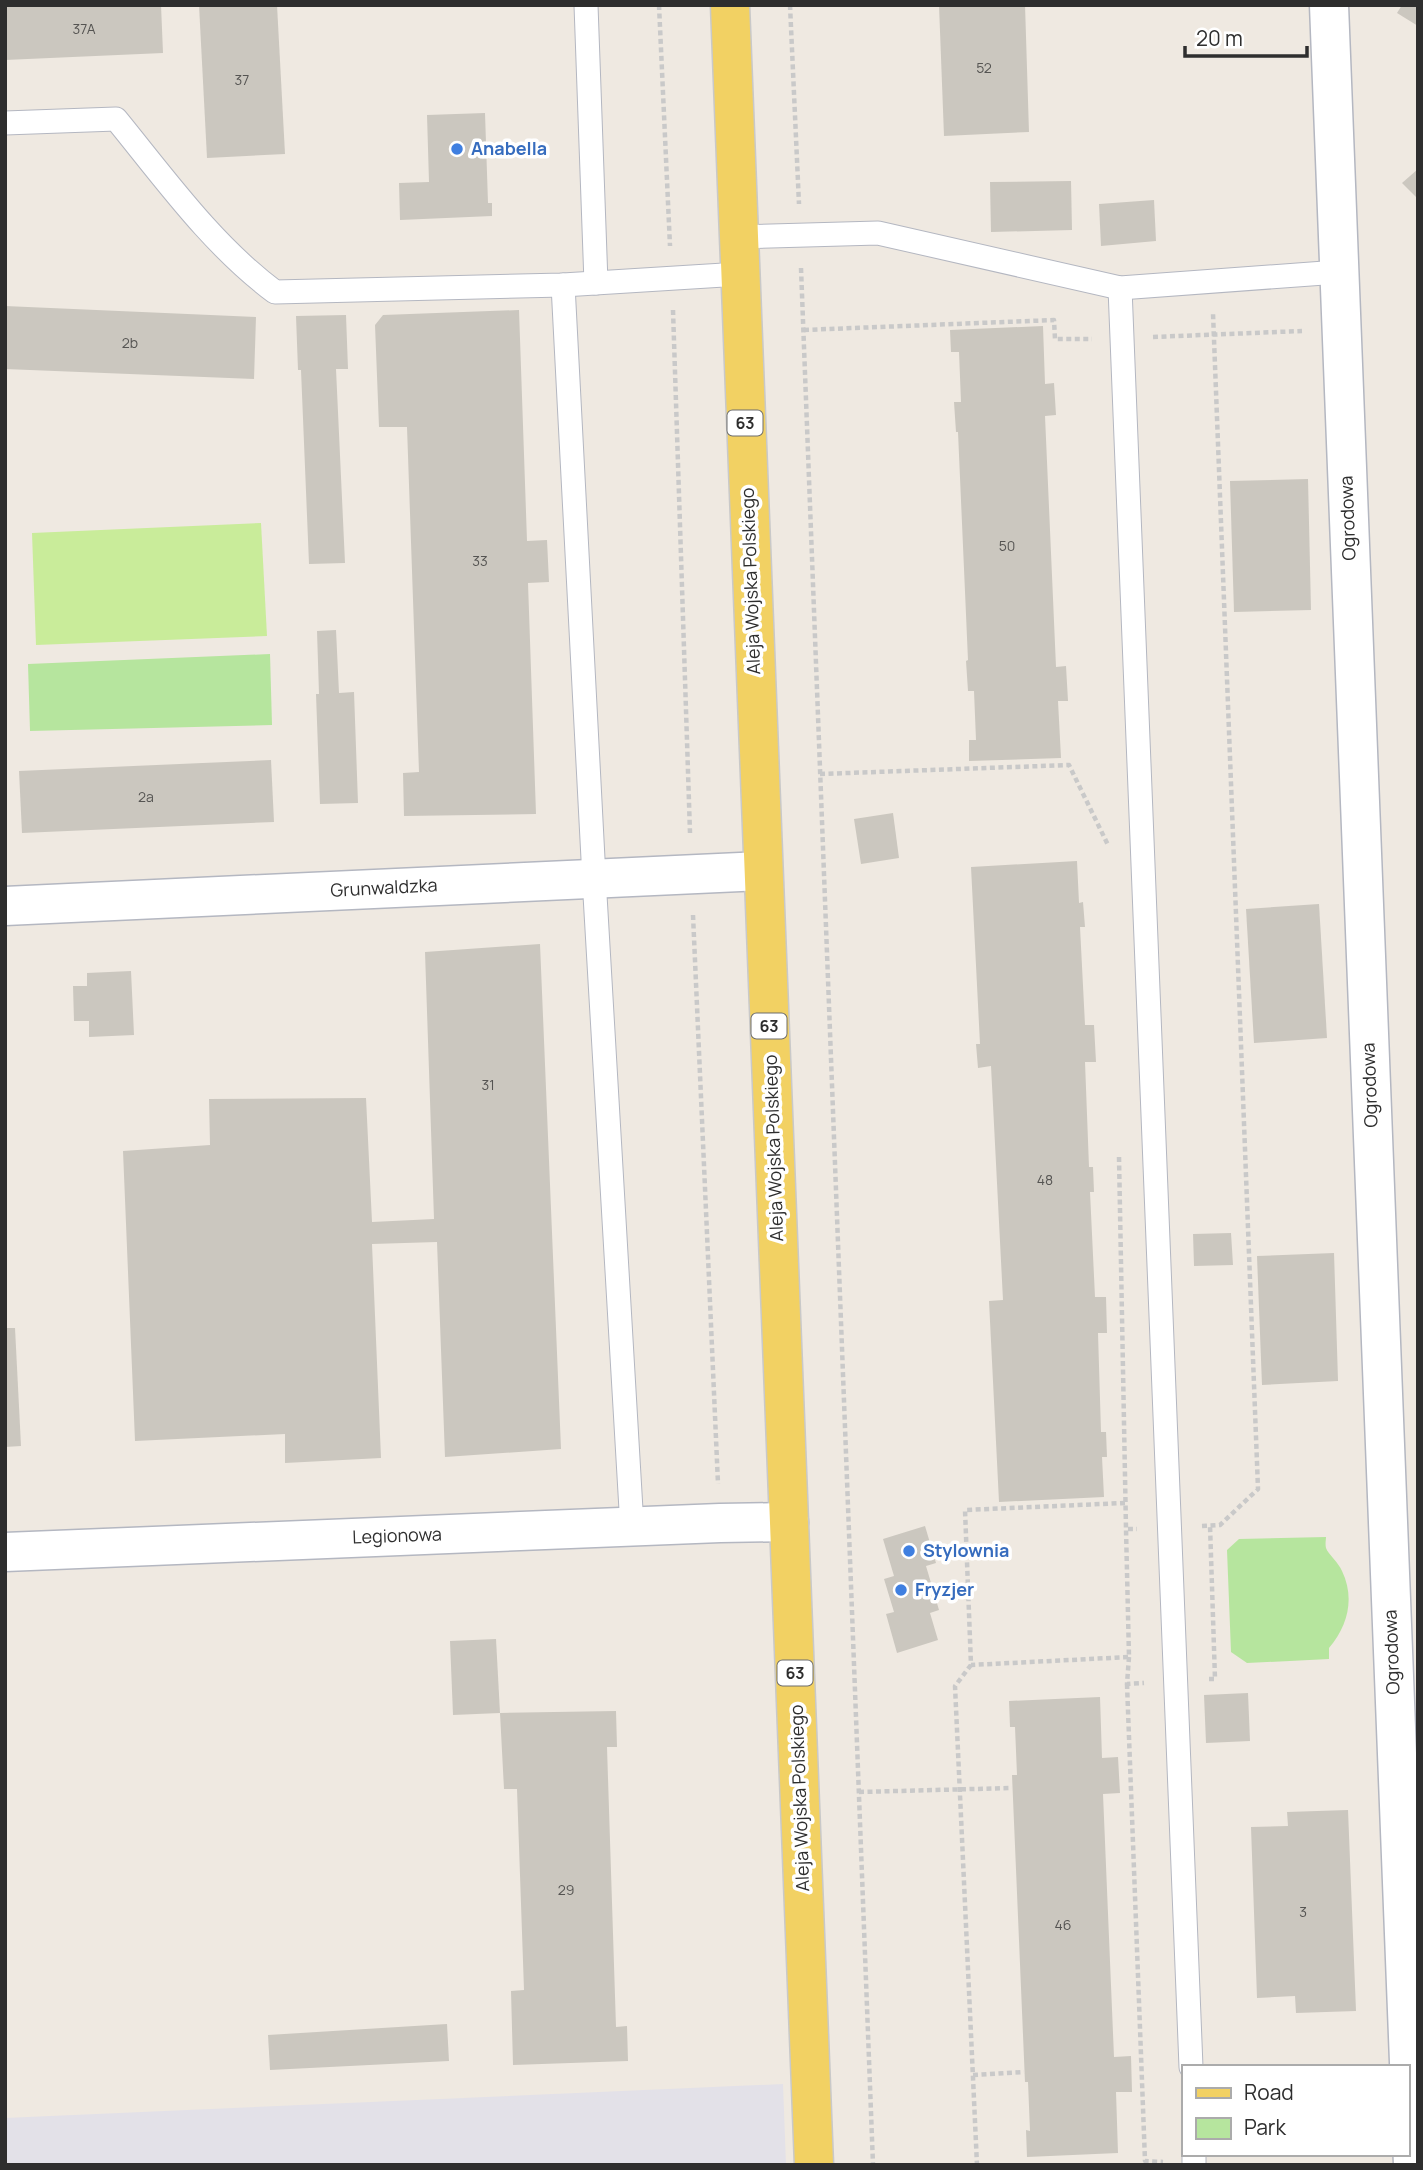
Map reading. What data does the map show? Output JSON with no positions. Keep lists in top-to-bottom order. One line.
{"streets":{"main road":["63","Aleja Wojska Polskiego"],"street":["Ogrodowa","Grunwaldzka","Legionowa"]},"crossings":[["Aleja Wojska Polskiego","Grunwaldzka"],["Aleja Wojska Polskiego","Legionowa"]],"places":["Anabella","Stylownia","Fryzjer"],"house_numbers":["37A","52","37","2b","50","33","2a","31","48","29","3","46"],"legend":["Road","Park"],"scale_bar":"20 m"}
